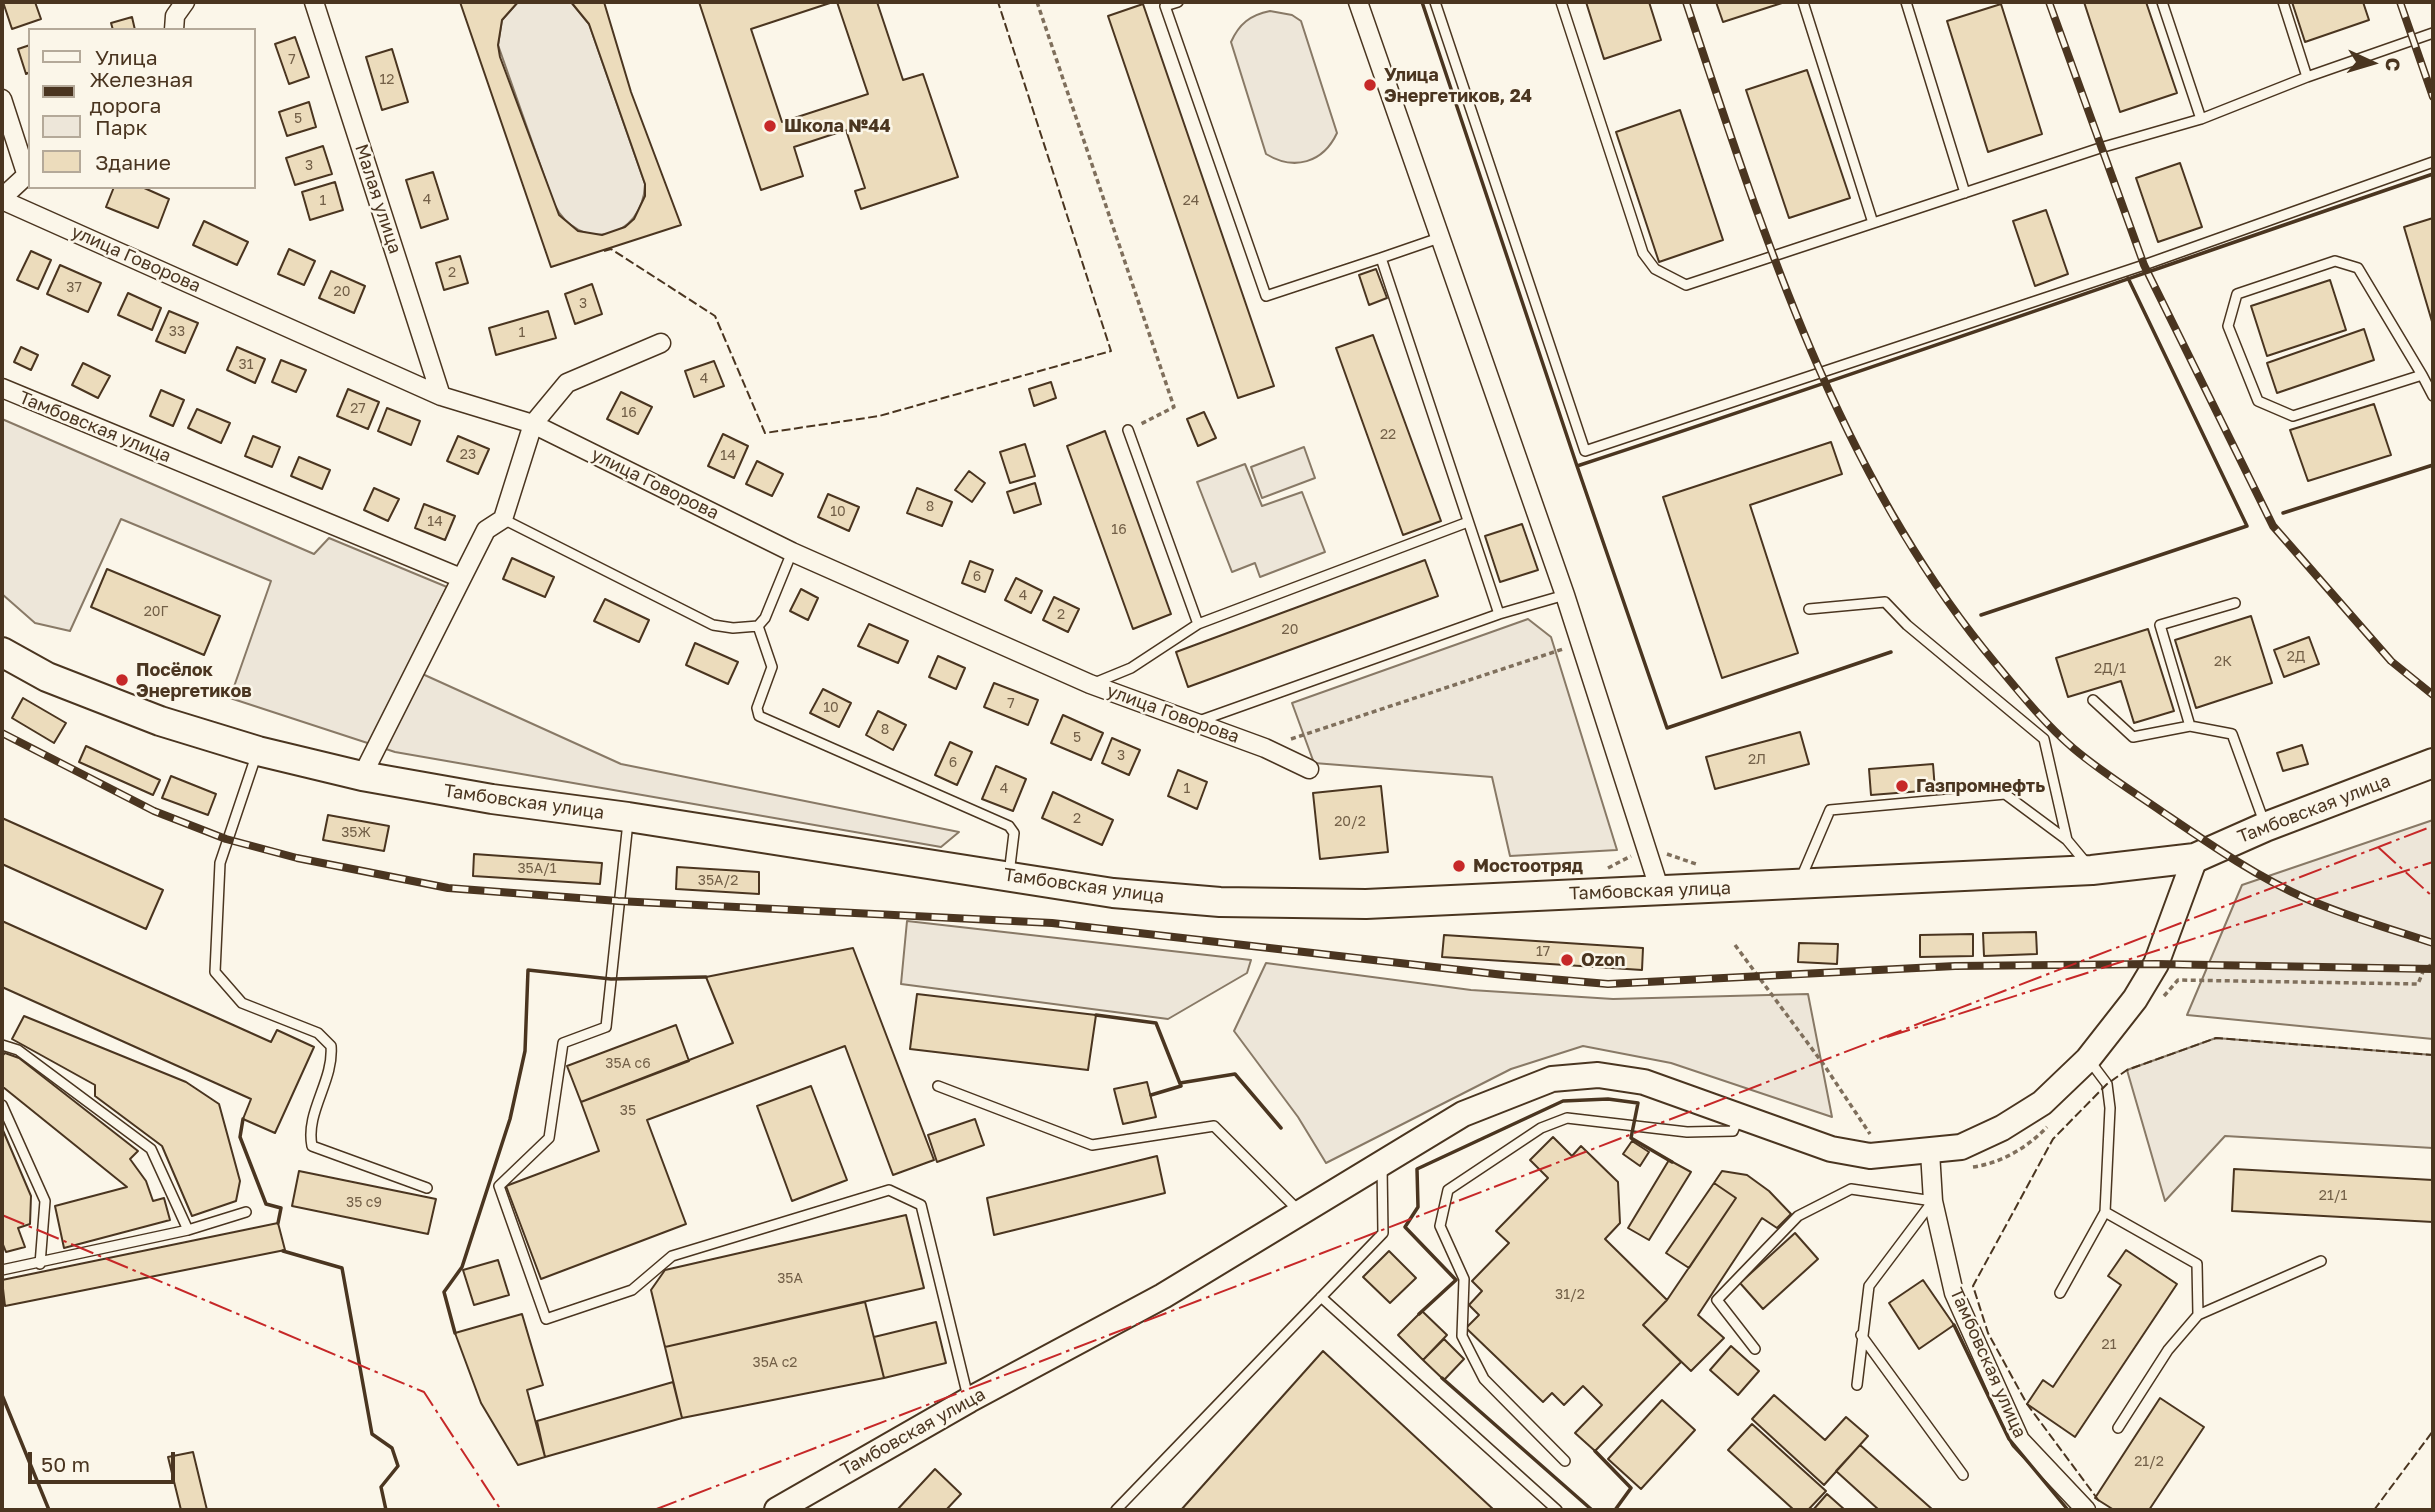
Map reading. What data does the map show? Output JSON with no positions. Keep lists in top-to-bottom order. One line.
{"streets":{"main road":["Тамбовская улица"],"street":["Малая улица","улица Говорова"]},"crossings":[["Малая улица","улица Говорова"]],"places":["Улица Энергетиков, 24","Школа №44","Посёлок Энергетиков","Газпромнефть","Мостоотряд","Ozon"],"house_numbers":["7","12","5","3","4","1","24","2","37","20","3","33","1","31","4","27","16","22","23","14","8","10","14","16","6","4","20Г","2","20","2Д","2К","2Д/1","7","10","8","5","3","2Л","6","4","1","2","20/2","35Ж","35А/1","35А/2","17","35А с6","35","21/1","35 с9","35А","31/2","21","35А с2","21/2"],"legend":["Улица","Железная дорога","Парк","Здание"],"scale_bar":"50 m","north":"right"}
